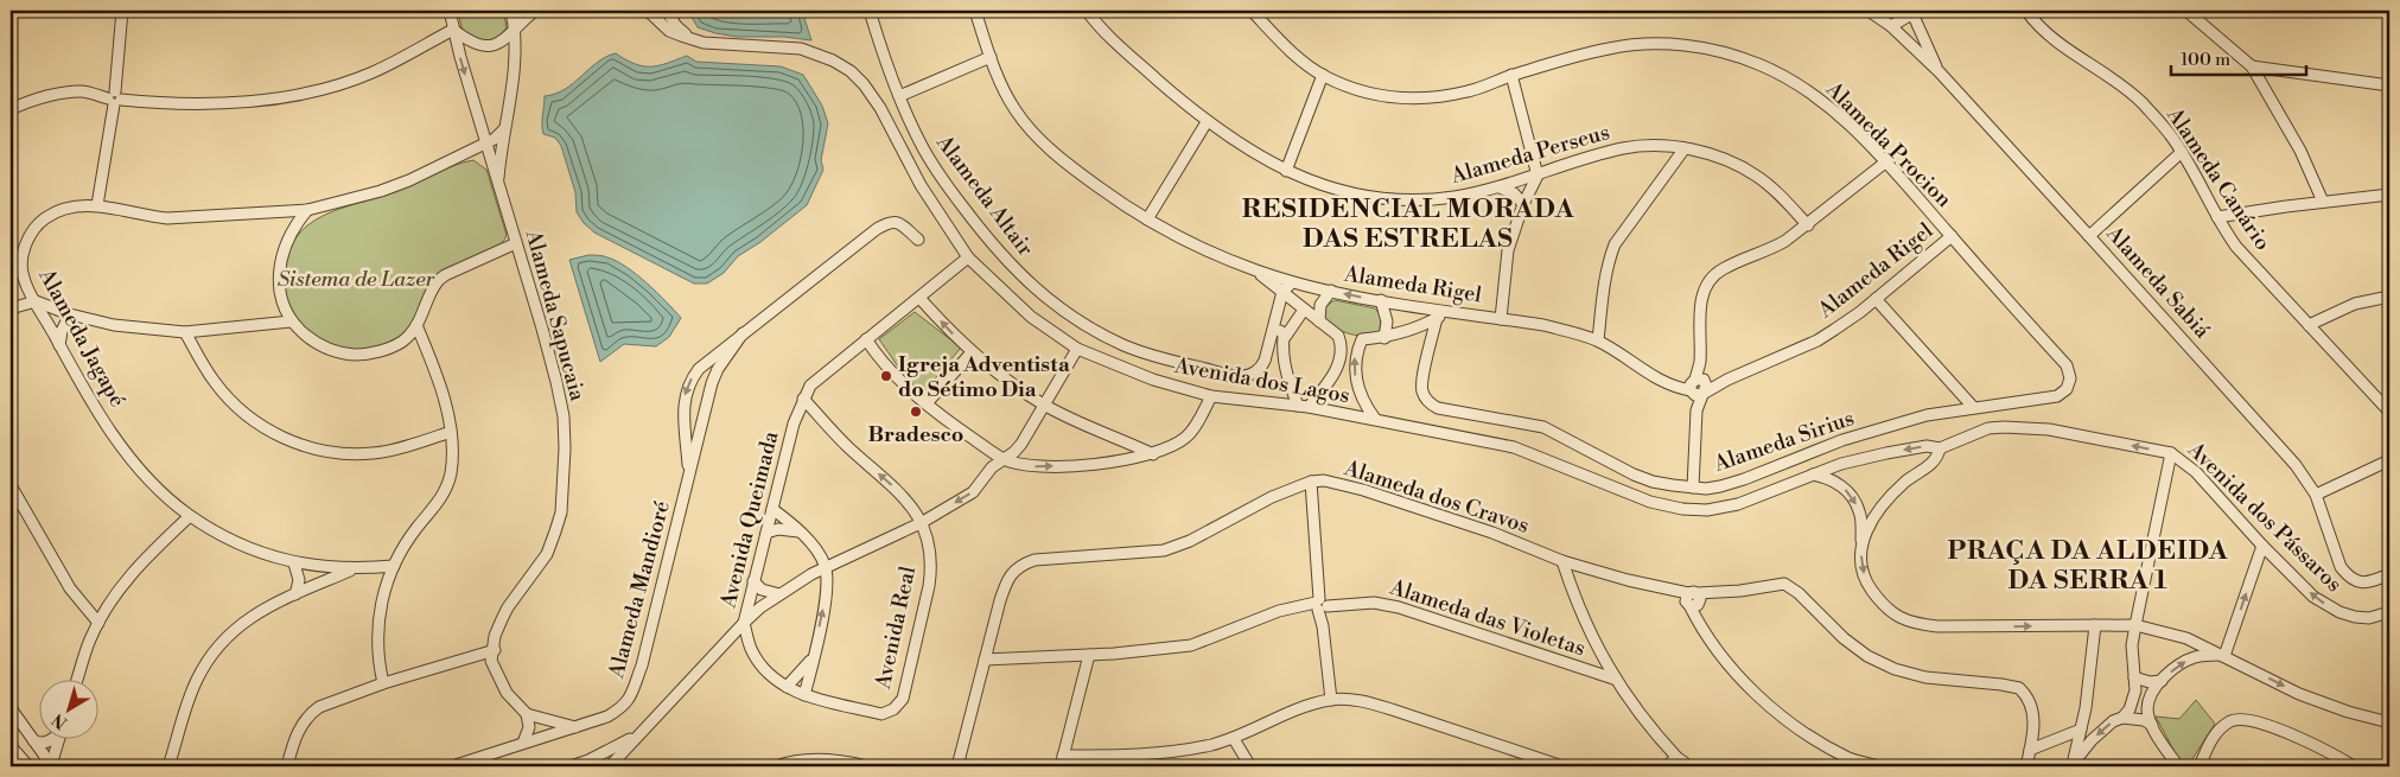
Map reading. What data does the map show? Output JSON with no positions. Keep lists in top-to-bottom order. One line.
{"streets":{"street":["Alameda Procion","Alameda Perseus","Alameda Canário","Alameda Altair","Alameda Rigel","Alameda Sabiá","Alameda Sapucaia","Alameda Jagapé","Avenida dos Lagos","Alameda Sirius","Alameda dos Cravos","Avenida dos Pássaros","Avenida Queimada","Alameda Mandioré","Alameda das Violetas","Avenida Real"]},"crossings":[["Alameda Procion","Alameda Rigel"],["Alameda Procion","Alameda Sirius"],["Alameda Sapucaia","Alameda Jagapé"],["Avenida dos Lagos","Avenida dos Pássaros"],["Avenida dos Lagos","Avenida Queimada"],["Alameda dos Cravos","Alameda das Violetas"],["Avenida Queimada","Avenida Real"]],"one_way":["Avenida dos Pássaros"],"districts":["RESIDENCIAL MORADA DAS ESTRELAS","PRAÇA DA ALDEIDA DA SERRA 1"],"parks":["Sistema de Lazer"],"places":["Igreja Adventista do Sétimo Dia","Bradesco"],"scale_bar":"100 m","north":"bottom left"}
